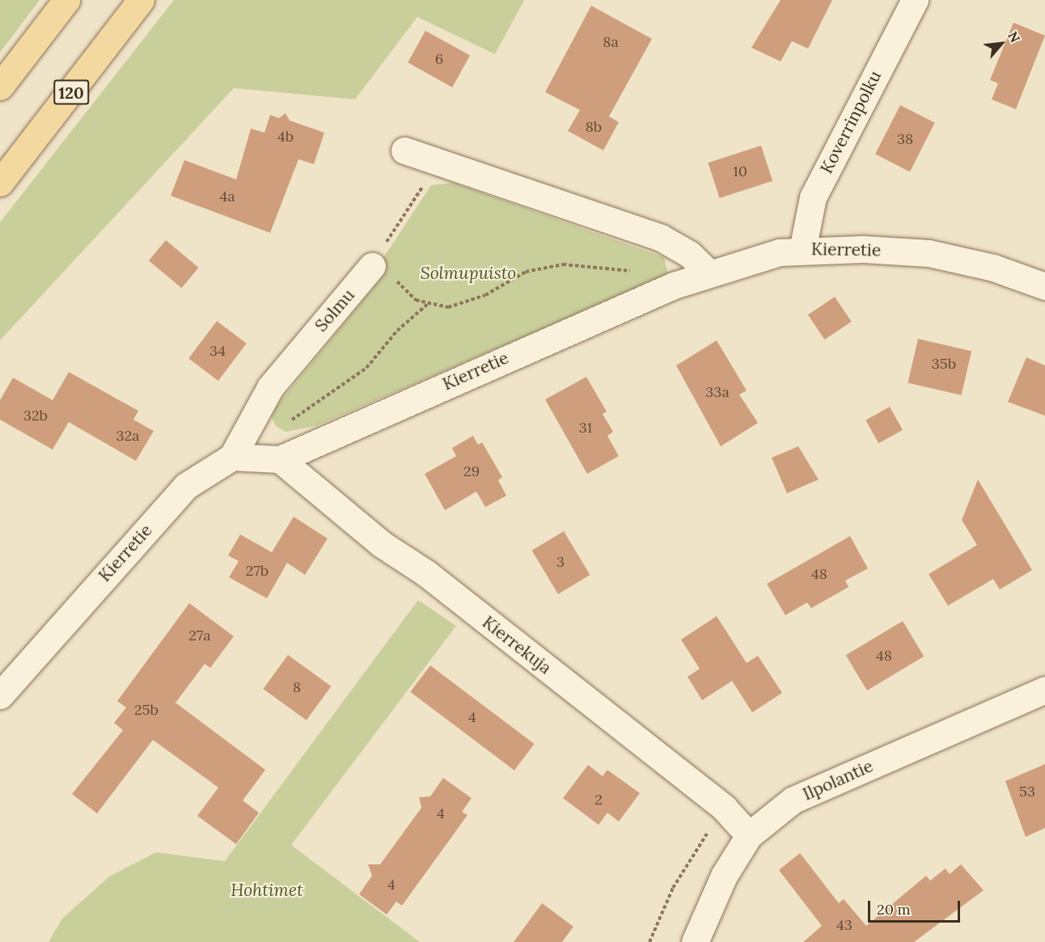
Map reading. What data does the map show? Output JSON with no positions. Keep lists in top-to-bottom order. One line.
{"streets":{"main road":["120"],"street":["Koverrinpolku","Kierretie","Solmu","Kierrekuja","Ilpolantie"]},"crossings":[["Koverrinpolku","Kierretie"],["Kierretie","Solmu"],["Kierretie","Kierrekuja"],["Kierrekuja","Ilpolantie"]],"parks":["Solmupuisto","Hohtimet"],"house_numbers":["8a","6","8b","4b","38","10","4a","34","35b","33a","32b","31","32a","29","3","27b","48","27a","48","8","25b","4","53","2","4","4","43"],"scale_bar":"20 m","north":"top right"}
